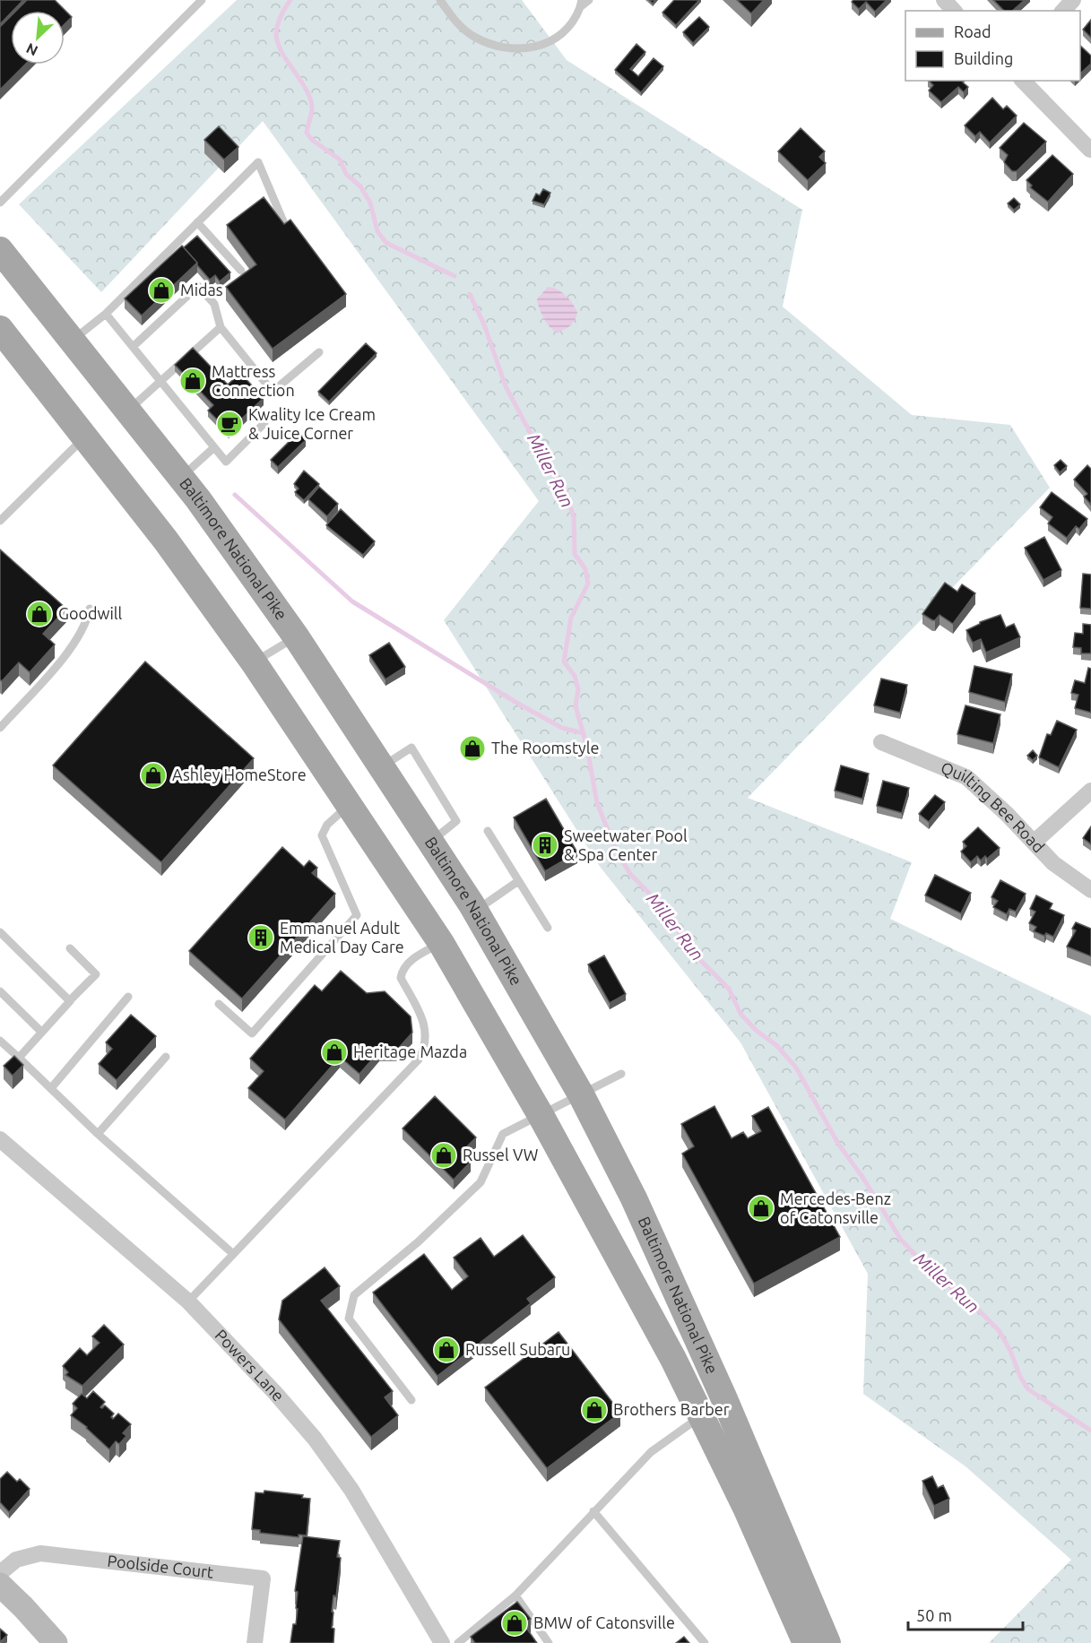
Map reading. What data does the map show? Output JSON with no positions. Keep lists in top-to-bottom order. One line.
{"streets":{"main road":["Baltimore National Pike"],"street":["Quilting Bee Road","Powers Lane","Poolside Court"]},"water":["Miller Run"],"places":{"shop":["Midas","Mattress Connection","Goodwill","The Roomstyle","Ashley HomeStore","Heritage Mazda","Russel VW","Mercedes-Benz of Catonsville","Russell Subaru","Brothers Barber","BMW of Catonsville"],"cafe":["Kwality Ice Cream & Juice Corner"],"building":["Sweetwater Pool & Spa Center","Emmanuel Adult Medical Day Care"]},"legend":["Road","Building"],"scale_bar":"50 m","north":"bottom left"}
